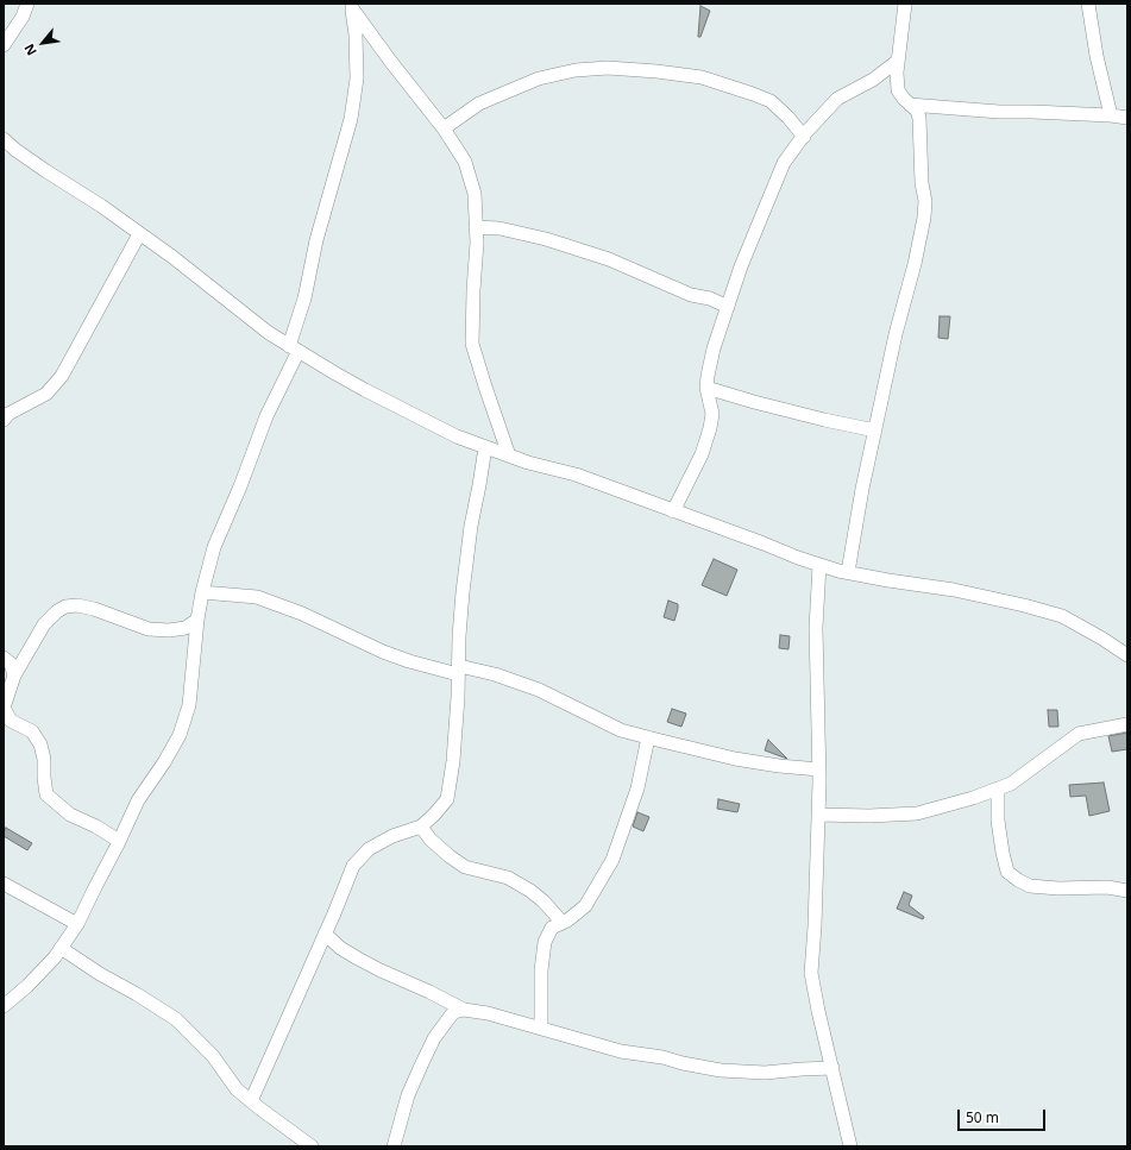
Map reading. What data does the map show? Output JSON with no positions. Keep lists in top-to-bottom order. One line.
{"scale_bar":"50 m","north":"bottom left"}
